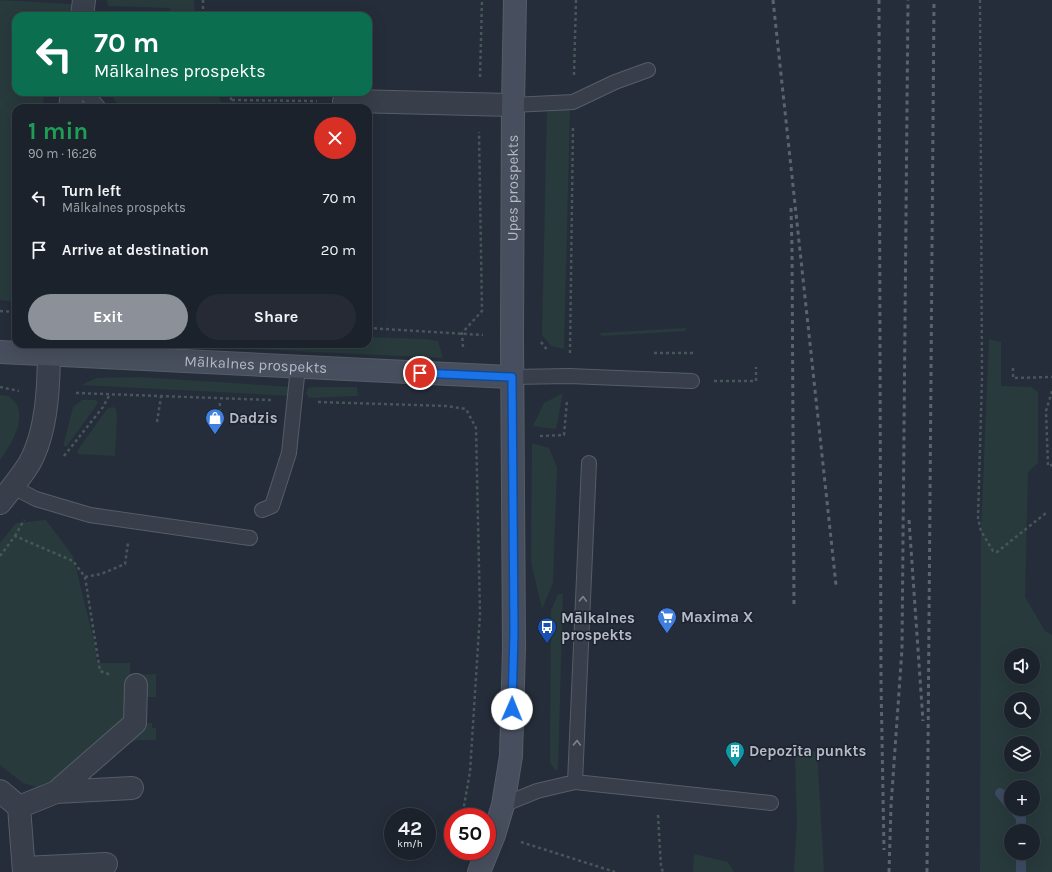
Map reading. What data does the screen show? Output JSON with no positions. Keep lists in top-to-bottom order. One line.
{"streets":{"main road":["Upes prospekts","Mālkalnes prospekts"]},"crossings":[["Upes prospekts","Mālkalnes prospekts"]],"places":{"shop":["Dadzis"],"supermarket":["Maxima X"],"bus stop":["Mālkalnes prospekts"],"building":["Depozīta punkts"]},"page":{"turn":["70 m","Mālkalnes prospekts"],"heading":["1 min","90 m · 16:26"],"list":[{"name":"Turn left","note":"Mālkalnes prospekts","value":"70 m"},{"name":"Arrive at destination","value":"20 m"}],"buttons":["Exit","Share"],"map_buttons":["+","−"],"speed":"42 km/h","limit":"50"}}
